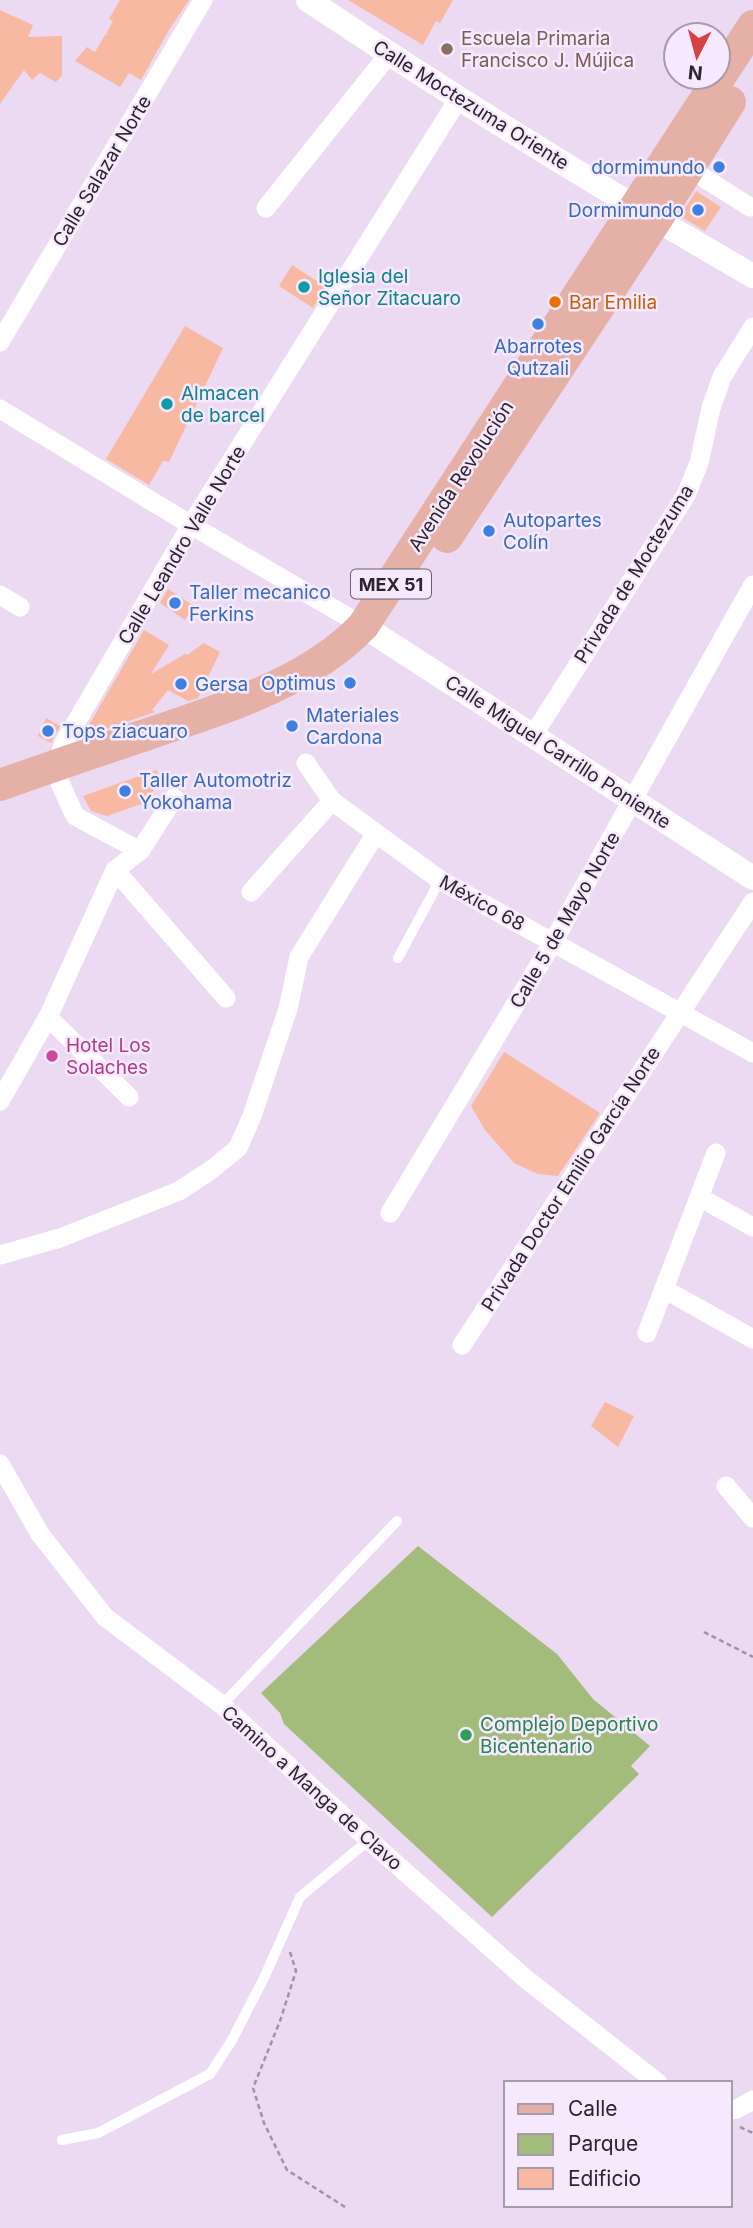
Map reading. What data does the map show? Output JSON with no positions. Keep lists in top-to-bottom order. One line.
{"streets":{"main road":["Avenida Revolución","MEX 51"],"street":["Calle Moctezuma Oriente","Calle Salazar Norte","Calle Leandro Valle Norte","Privada de Moctezuma","Calle Miguel Carrillo Poniente","México 68","Calle 5 de Mayo Norte","Privada Doctor Emilio García Norte","Camino a Manga de Clavo"]},"crossings":[["Calle Moctezuma Oriente","Avenida Revolución"],["Calle Moctezuma Oriente","Calle Leandro Valle Norte"],["Avenida Revolución","Calle Leandro Valle Norte"],["Avenida Revolución","Calle Miguel Carrillo Poniente"],["Privada de Moctezuma","Calle Miguel Carrillo Poniente"],["Calle Miguel Carrillo Poniente","Calle 5 de Mayo Norte"],["México 68","Calle 5 de Mayo Norte"],["México 68","Privada Doctor Emilio García Norte"]],"places":["Escuela Primaria Francisco J. Mújica","dormimundo","Dormimundo","Iglesia del Señor Zitacuaro","Bar Emilia","Abarrotes Qutzali","Almacen de barcel","Autopartes Colín","Taller mecanico Ferkins","Optimus","Gersa","Materiales Cardona","Tops ziacuaro","Taller Automotriz Yokohama","Hotel Los Solaches","Complejo Deportivo Bicentenario"],"legend":["Calle","Parque","Edificio"],"north":"bottom"}
